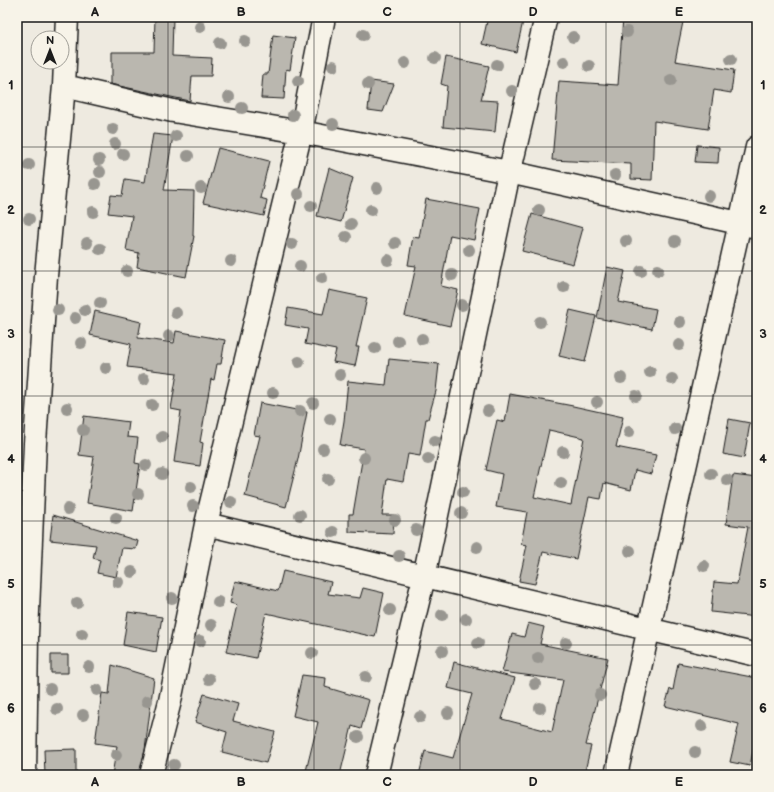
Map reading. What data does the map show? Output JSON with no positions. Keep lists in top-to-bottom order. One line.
{"north":"top","grid":{"columns":["A","B","C","D","E"],"rows":["1","2","3","4","5","6"]}}
